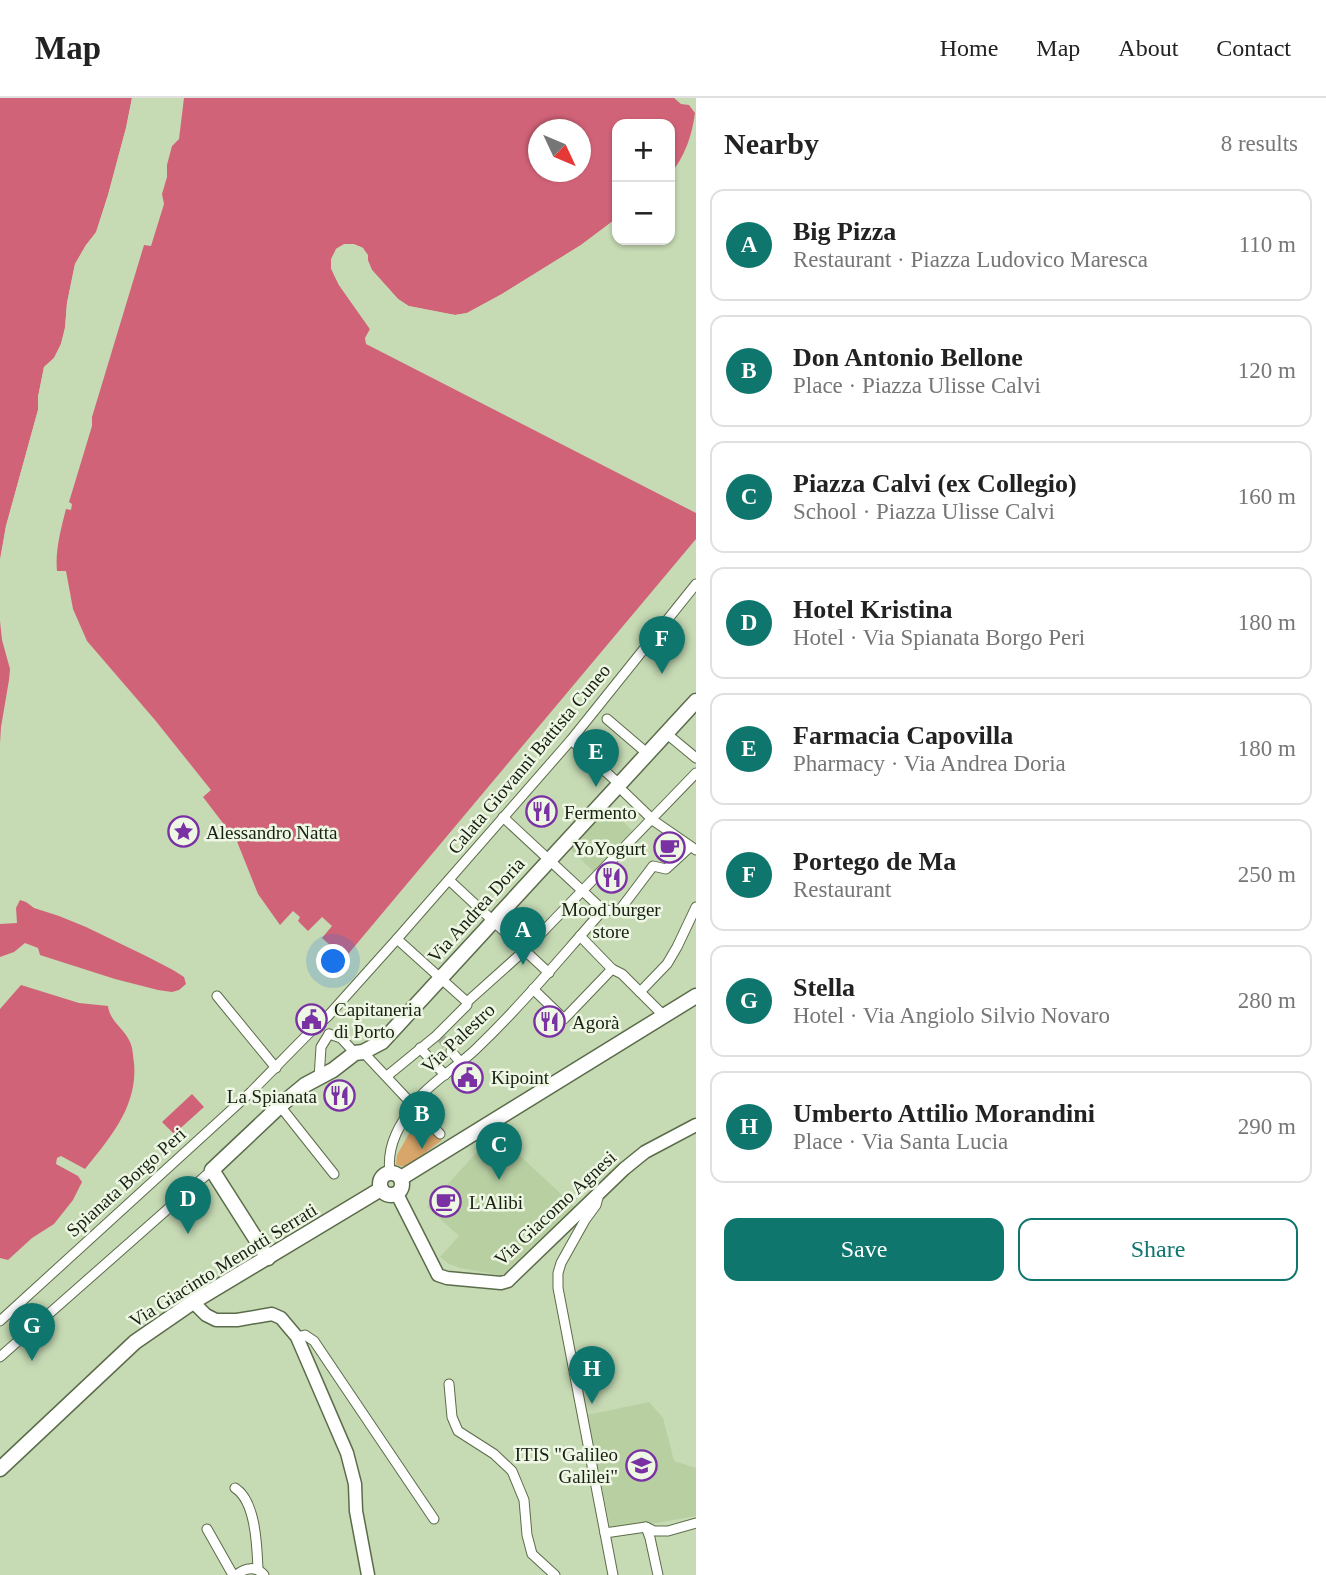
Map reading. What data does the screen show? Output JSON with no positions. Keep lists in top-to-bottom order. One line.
{"streets":{"main road":["Via Andrea Doria","Via Giacomo Agnesi","Via Giacinto Menotti Serrati"],"street":["Calata Giovanni Battista Cuneo","Via Palestro","Spianata Borgo Peri"]},"crossings":[["Calata Giovanni Battista Cuneo","Spianata Borgo Peri"],["Via Palestro","Via Giacomo Agnesi"],["Via Palestro","Via Giacinto Menotti Serrati"],["Via Giacomo Agnesi","Via Giacinto Menotti Serrati"]],"places":{"restaurant":["Fermento","Mood burger store","Agorà","La Spianata"],"place":["Alessandro Natta"],"cafe":["YoYogurt","L'Alibi"],"public building":["Capitaneria di Porto","Kipoint"],"school or university":["ITIS \"Galileo Galilei\""]},"north":"bottom right","page":{"header":"Map","nav":["Home","Map","About","Contact"],"heading":["Nearby","8 results"],"map_buttons":["+","−"],"list":[{"mark":"A","name":"Big Pizza","note":"Restaurant · Piazza Ludovico Maresca","value":"110 m"},{"mark":"B","name":"Don Antonio Bellone","note":"Place · Piazza Ulisse Calvi","value":"120 m"},{"mark":"C","name":"Piazza Calvi (ex Collegio)","note":"School · Piazza Ulisse Calvi","value":"160 m"},{"mark":"D","name":"Hotel Kristina","note":"Hotel · Via Spianata Borgo Peri","value":"180 m"},{"mark":"E","name":"Farmacia Capovilla","note":"Pharmacy · Via Andrea Doria","value":"180 m"},{"mark":"F","name":"Portego de Ma","note":"Restaurant","value":"250 m"},{"mark":"G","name":"Stella","note":"Hotel · Via Angiolo Silvio Novaro","value":"280 m"},{"mark":"H","name":"Umberto Attilio Morandini","note":"Place · Via Santa Lucia","value":"290 m"}],"pins":["F","E","A","B","C","D","G","H"],"buttons":["Save","Share"]}}
